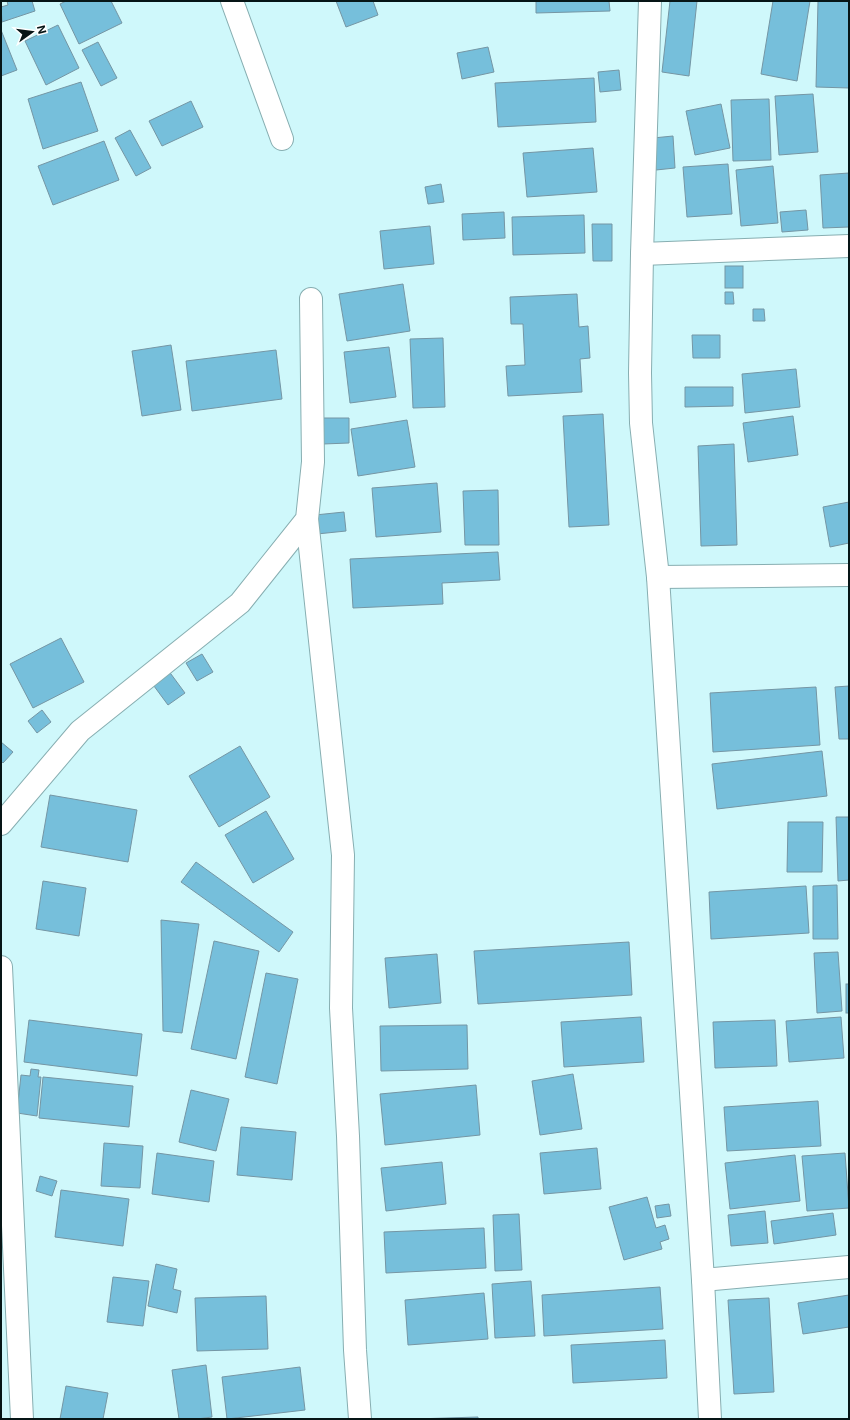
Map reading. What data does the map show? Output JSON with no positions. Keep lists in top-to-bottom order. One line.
{"north":"right"}
